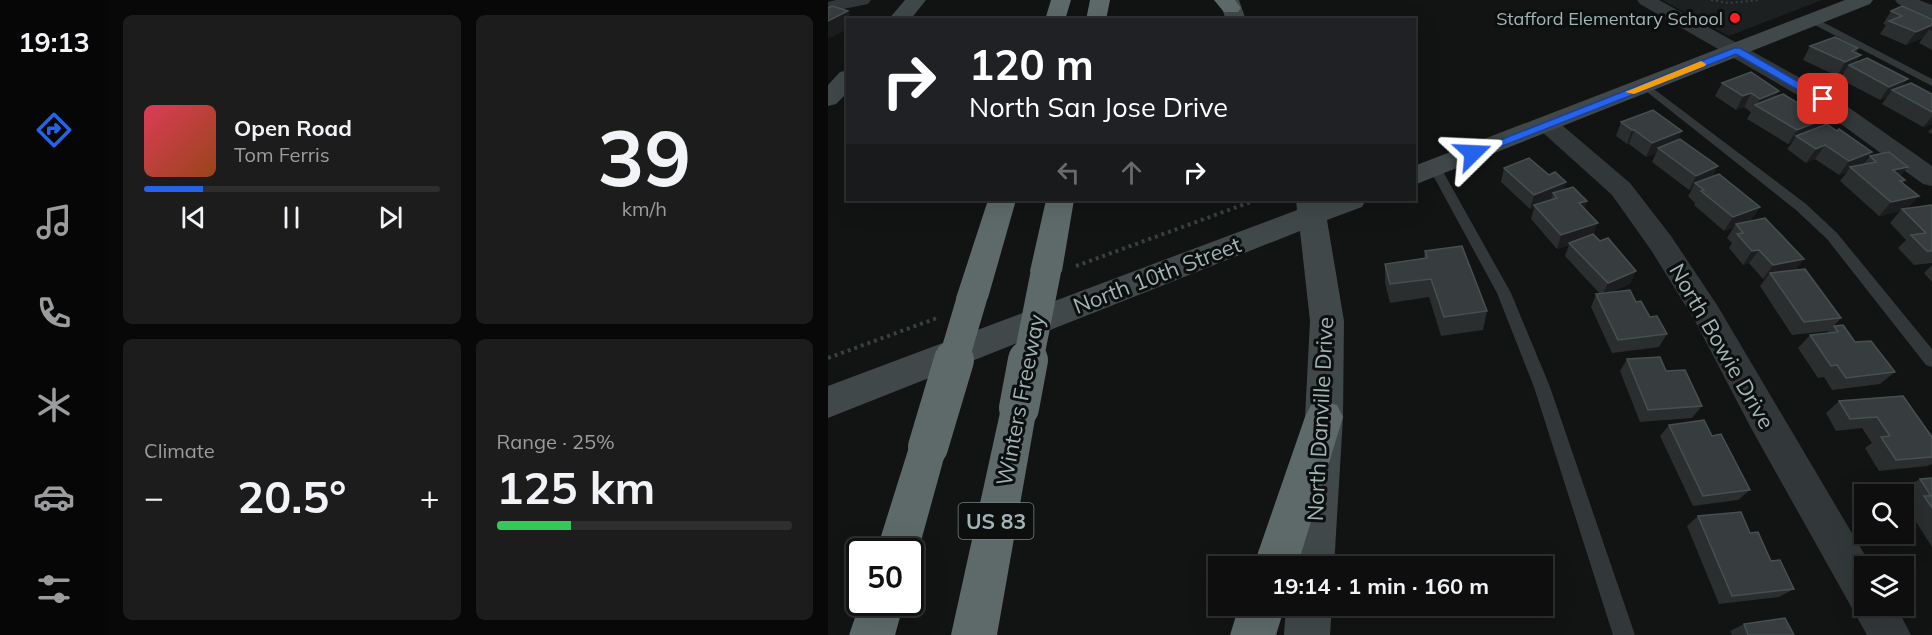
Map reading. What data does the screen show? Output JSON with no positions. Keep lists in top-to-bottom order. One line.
{"streets":{"highway":["Winters Freeway","US 83"],"main road":["North 10th Street","North Danville Drive"],"street":["North Bowie Drive"]},"crossings":[["North 10th Street","North Danville Drive"]],"places":["Stafford Elementary School"],"page":{"tabs":"19:13","tile":[["39","km/h"],"Climate",["Range · 25%","125 km"]],"turn":["120 m","North San Jose Drive"],"song":["Open Road","Tom Ferris"],"heat":["−","20.5°","+"],"limit":"50","trip":"19:14 · 1 min · 160 m"}}
